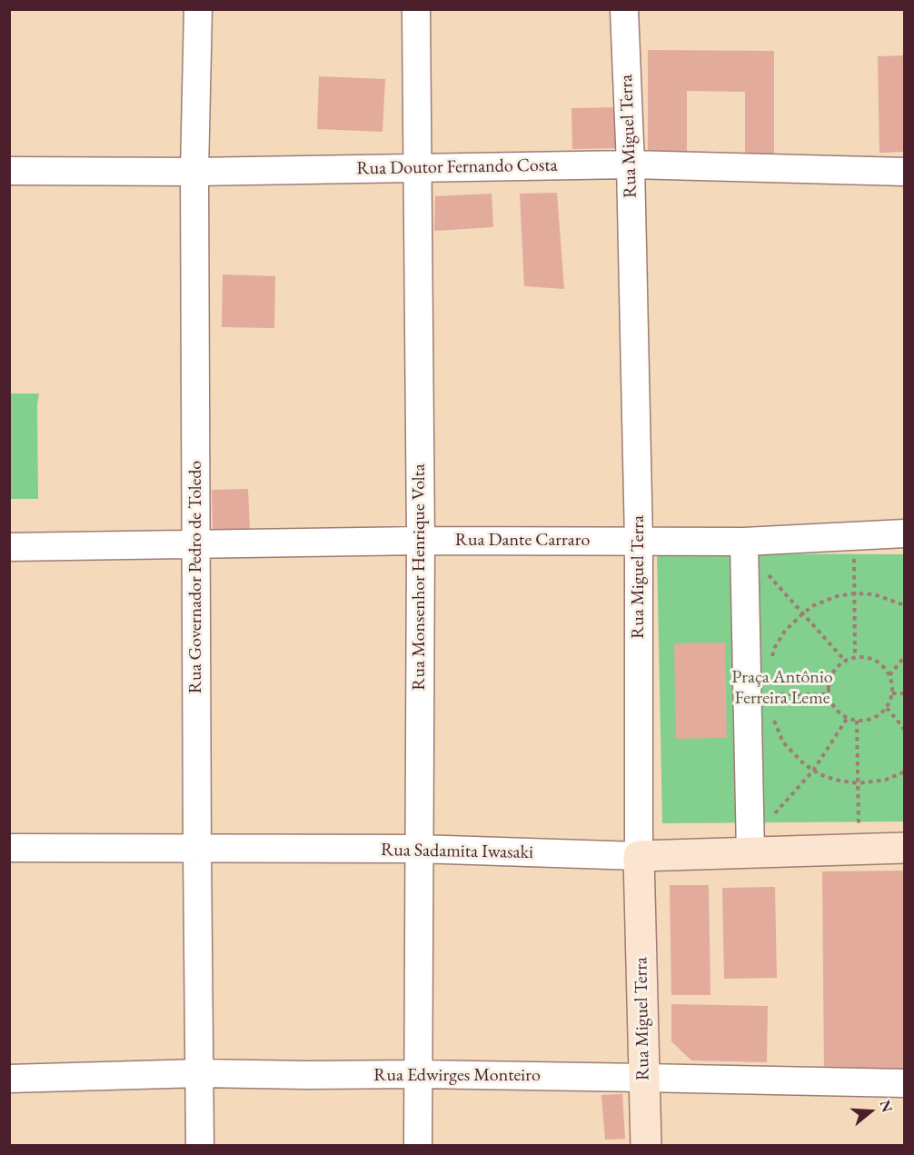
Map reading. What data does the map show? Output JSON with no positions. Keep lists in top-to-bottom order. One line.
{"streets":{"main road":["Rua Miguel Terra","Rua Sadamita Iwasaki"],"street":["Rua Doutor Fernando Costa","Rua Dante Carraro","Rua Governador Pedro de Toledo","Rua Monsenhor Henrique Volta","Rua Edwirges Monteiro"]},"crossings":[["Rua Miguel Terra","Rua Doutor Fernando Costa"],["Rua Miguel Terra","Rua Dante Carraro"],["Rua Miguel Terra","Rua Sadamita Iwasaki"],["Rua Miguel Terra","Rua Edwirges Monteiro"],["Rua Doutor Fernando Costa","Rua Governador Pedro de Toledo"],["Rua Doutor Fernando Costa","Rua Monsenhor Henrique Volta"],["Rua Dante Carraro","Rua Governador Pedro de Toledo"],["Rua Dante Carraro","Rua Monsenhor Henrique Volta"],["Rua Governador Pedro de Toledo","Rua Sadamita Iwasaki"],["Rua Governador Pedro de Toledo","Rua Edwirges Monteiro"],["Rua Monsenhor Henrique Volta","Rua Sadamita Iwasaki"],["Rua Monsenhor Henrique Volta","Rua Edwirges Monteiro"]],"parks":["Praça Antônio Ferreira Leme"],"north":"right"}
